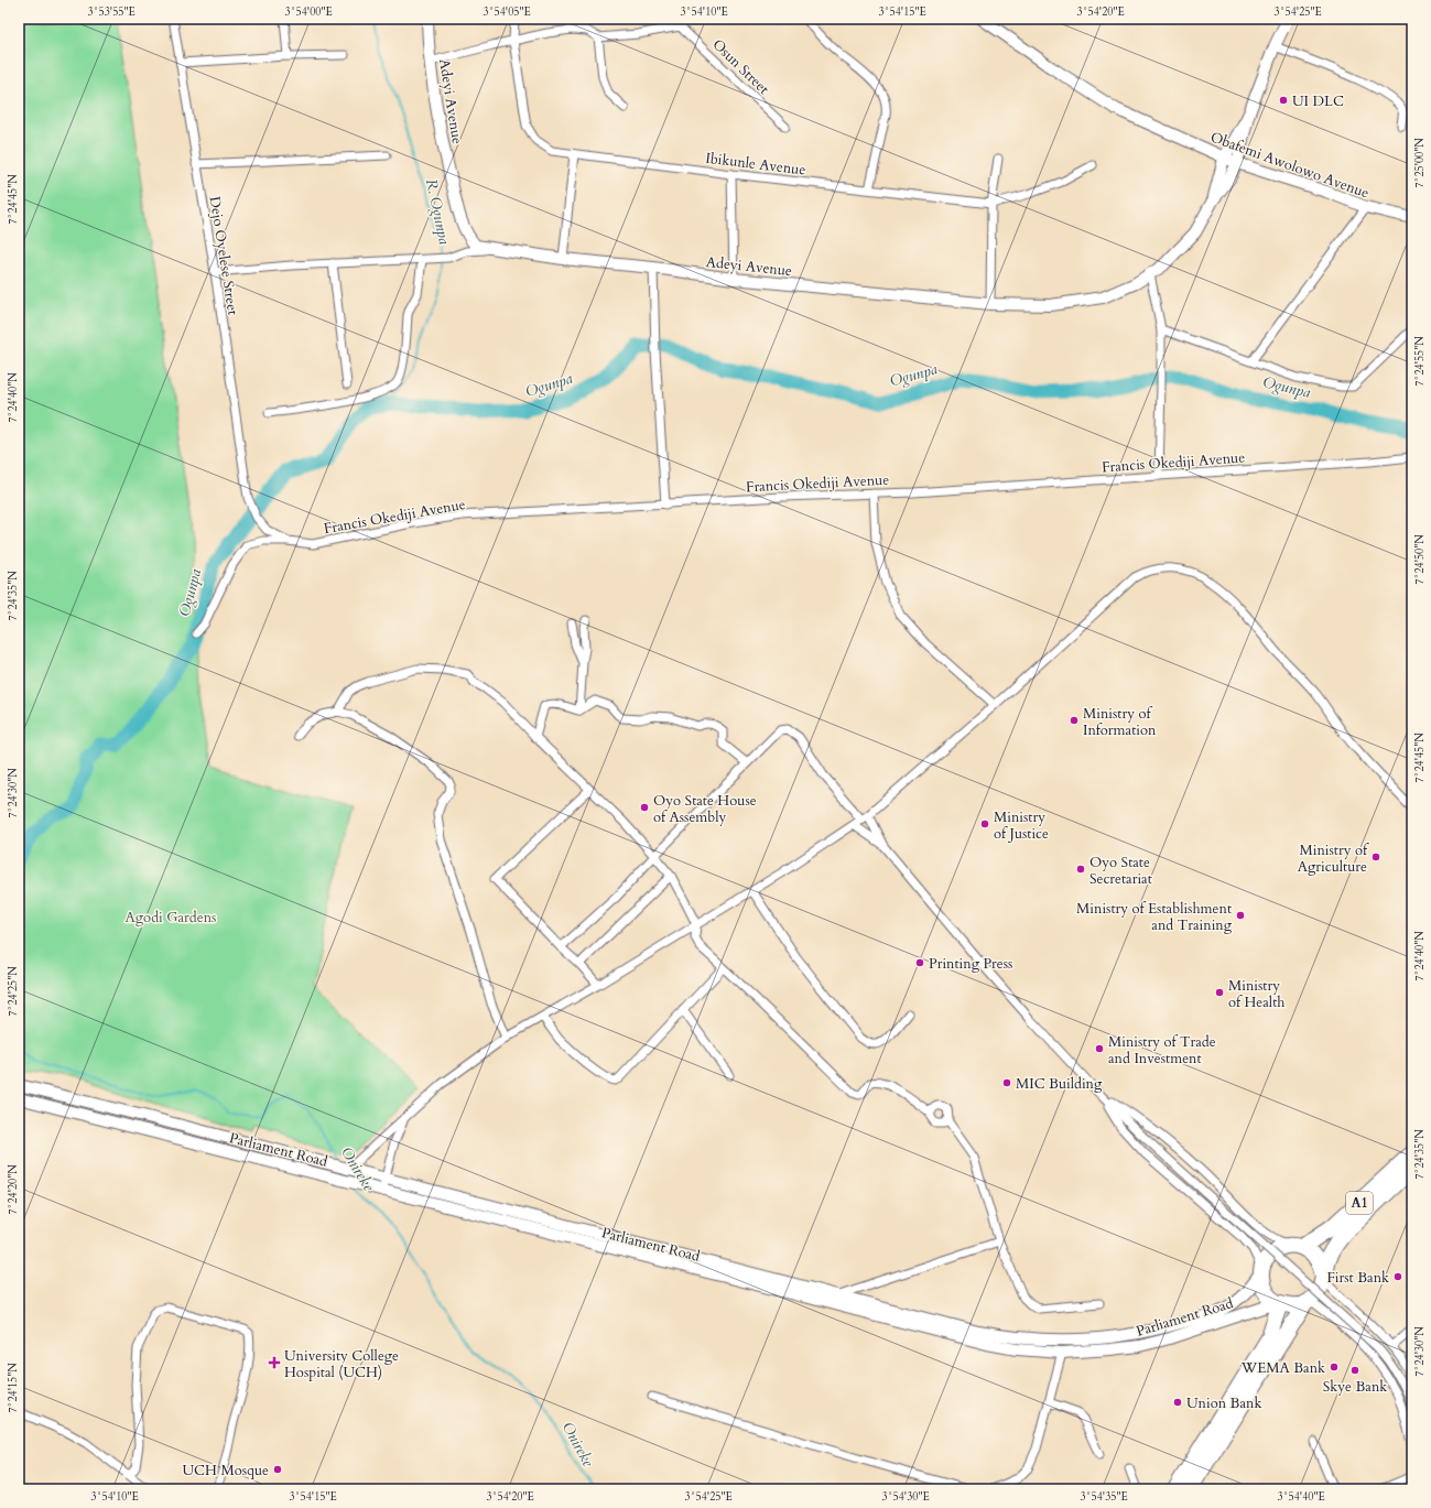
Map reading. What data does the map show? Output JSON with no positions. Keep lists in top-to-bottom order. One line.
{"streets":{"highway":["A1"],"main road":["Adeyi Avenue","Obafemi Awolowo Avenue","Parliament Road"],"street":["Osun Street","Ibikunle Avenue","Dejo Oyelese Street","Francis Okediji Avenue"]},"crossings":[["Adeyi Avenue","Obafemi Awolowo Avenue"],["Dejo Oyelese Street","Francis Okediji Avenue"],["Parliament Road","A1"]],"water":["R. Ogunpa","Ogunpa","Onireke"],"parks":["Agodi Gardens"],"places":{"other":["UI DLC","Ministry of Information","Oyo State House of Assembly","Ministry of Justice","Ministry of Agriculture","Oyo State Secretariat","Ministry of Establishment and Training","Printing Press","Ministry of Health","Ministry of Trade and Investment","MIC Building","First Bank","WEMA Bank","Skye Bank","Union Bank","UCH Mosque"],"health":["University College Hospital (UCH)"]},"coordinates":["3°53'55\"E","3°54'00\"E","3°54'05\"E","3°54'10\"E","3°54'15\"E","3°54'20\"E","3°54'25\"E","7°25'00\"N","7°24'45\"N","7°24'55\"N","7°24'40\"N","7°24'50\"N","7°24'35\"N","7°24'30\"N","7°24'25\"N","7°24'20\"N","7°24'15\"N","3°54'30\"E","3°54'35\"E","3°54'40\"E"]}
